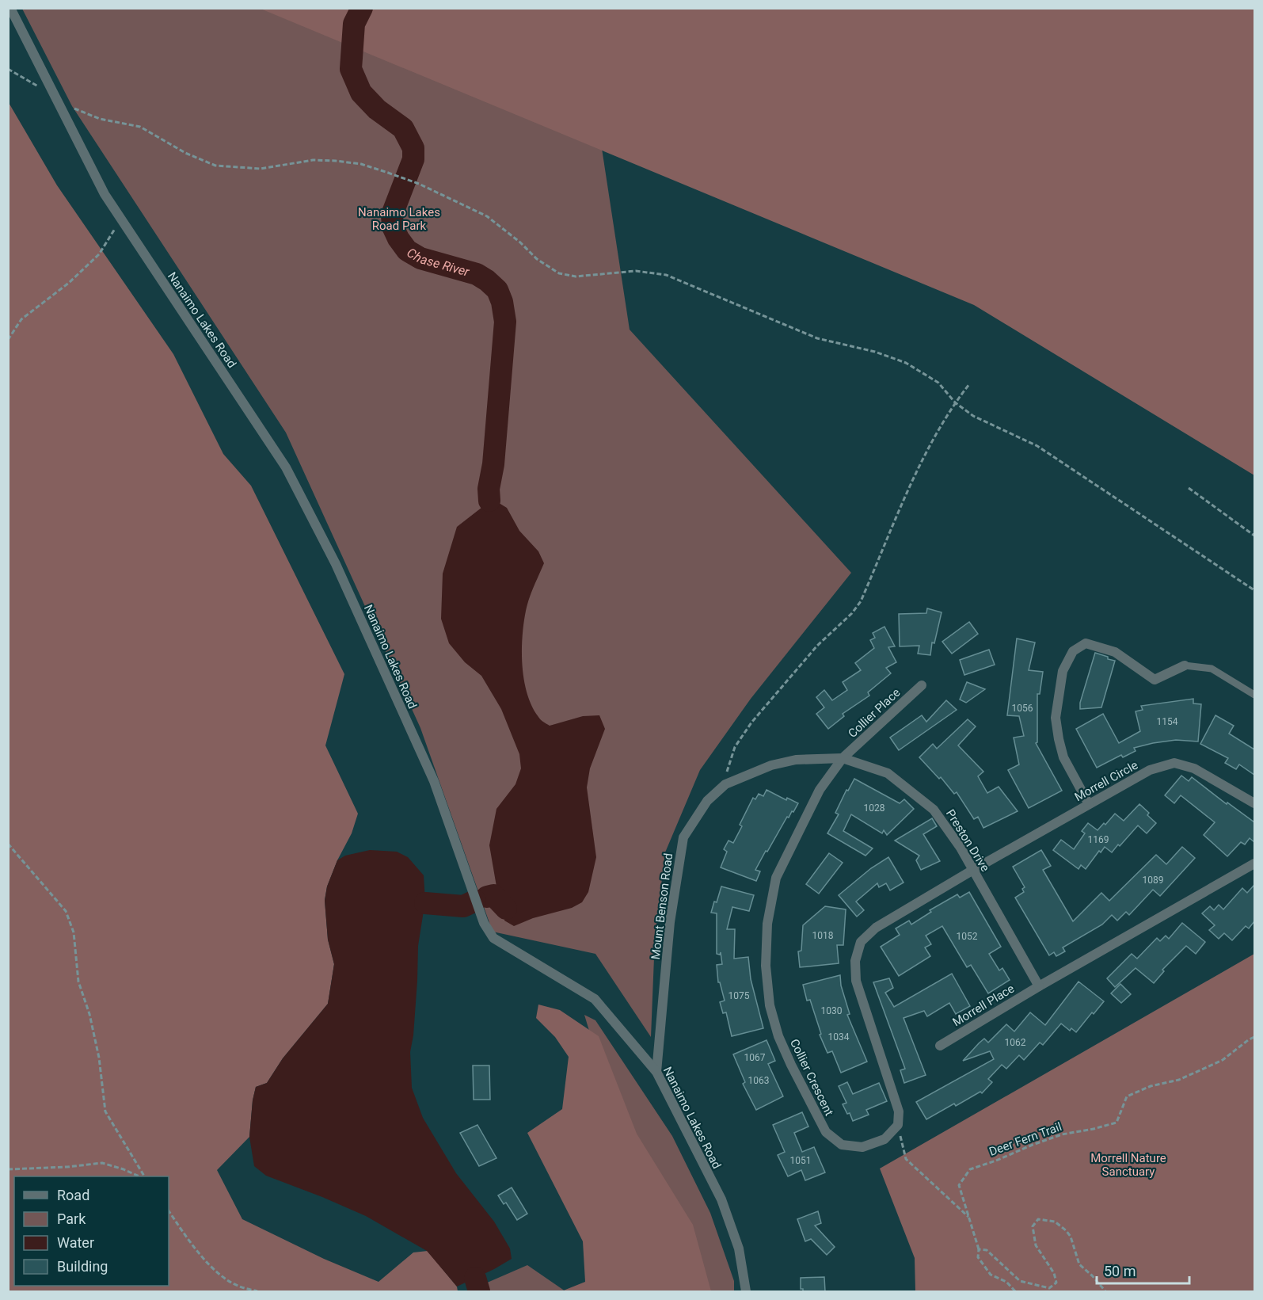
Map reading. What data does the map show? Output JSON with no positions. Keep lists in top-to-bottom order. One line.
{"streets":{"street":["Nanaimo Lakes Road","Collier Place","Morrell Circle","Preston Drive","Mount Benson Road","Morrell Place","Collier Crescent"],"path":["Deer Fern Trail"]},"crossings":[["Nanaimo Lakes Road","Mount Benson Road"],["Collier Place","Preston Drive"],["Collier Place","Collier Crescent"],["Morrell Circle","Preston Drive"],["Preston Drive","Mount Benson Road"],["Preston Drive","Morrell Place"],["Preston Drive","Collier Crescent"]],"water":["Chase River"],"parks":["Nanaimo Lakes Road Park","Morrell Nature Sanctuary"],"house_numbers":["1056","1154","1028","1169","1089","1018","1052","1075","1030","1034","1062","1067","1063","1051"],"legend":["Road","Park","Water","Building"],"scale_bar":"50 m"}
